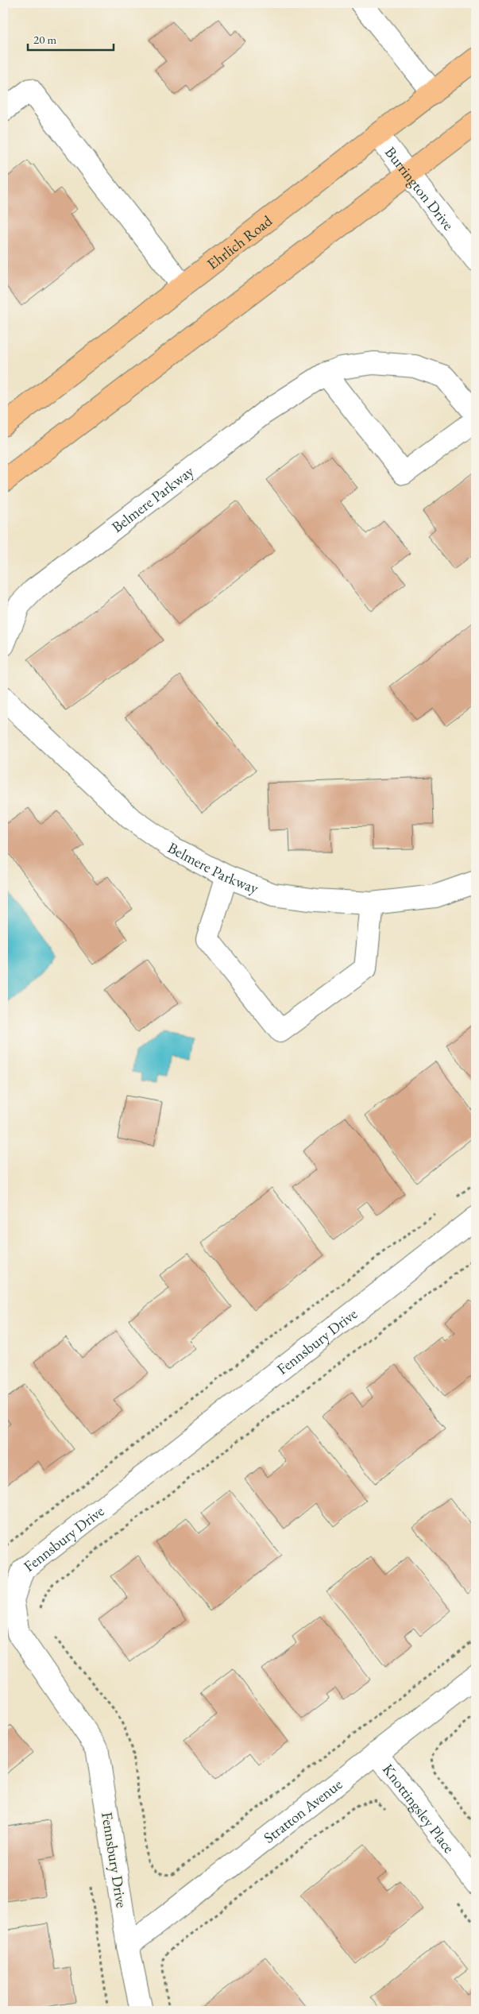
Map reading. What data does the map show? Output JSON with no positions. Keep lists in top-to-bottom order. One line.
{"streets":{"main road":["Ehrlich Road"],"street":["Burrington Drive","Belmere Parkway","Fennsbury Drive","Knottingsley Place","Stratton Avenue"]},"crossings":[["Burrington Drive","Ehrlich Road"],["Fennsbury Drive","Stratton Avenue"],["Knottingsley Place","Stratton Avenue"]],"scale_bar":"20 m"}
